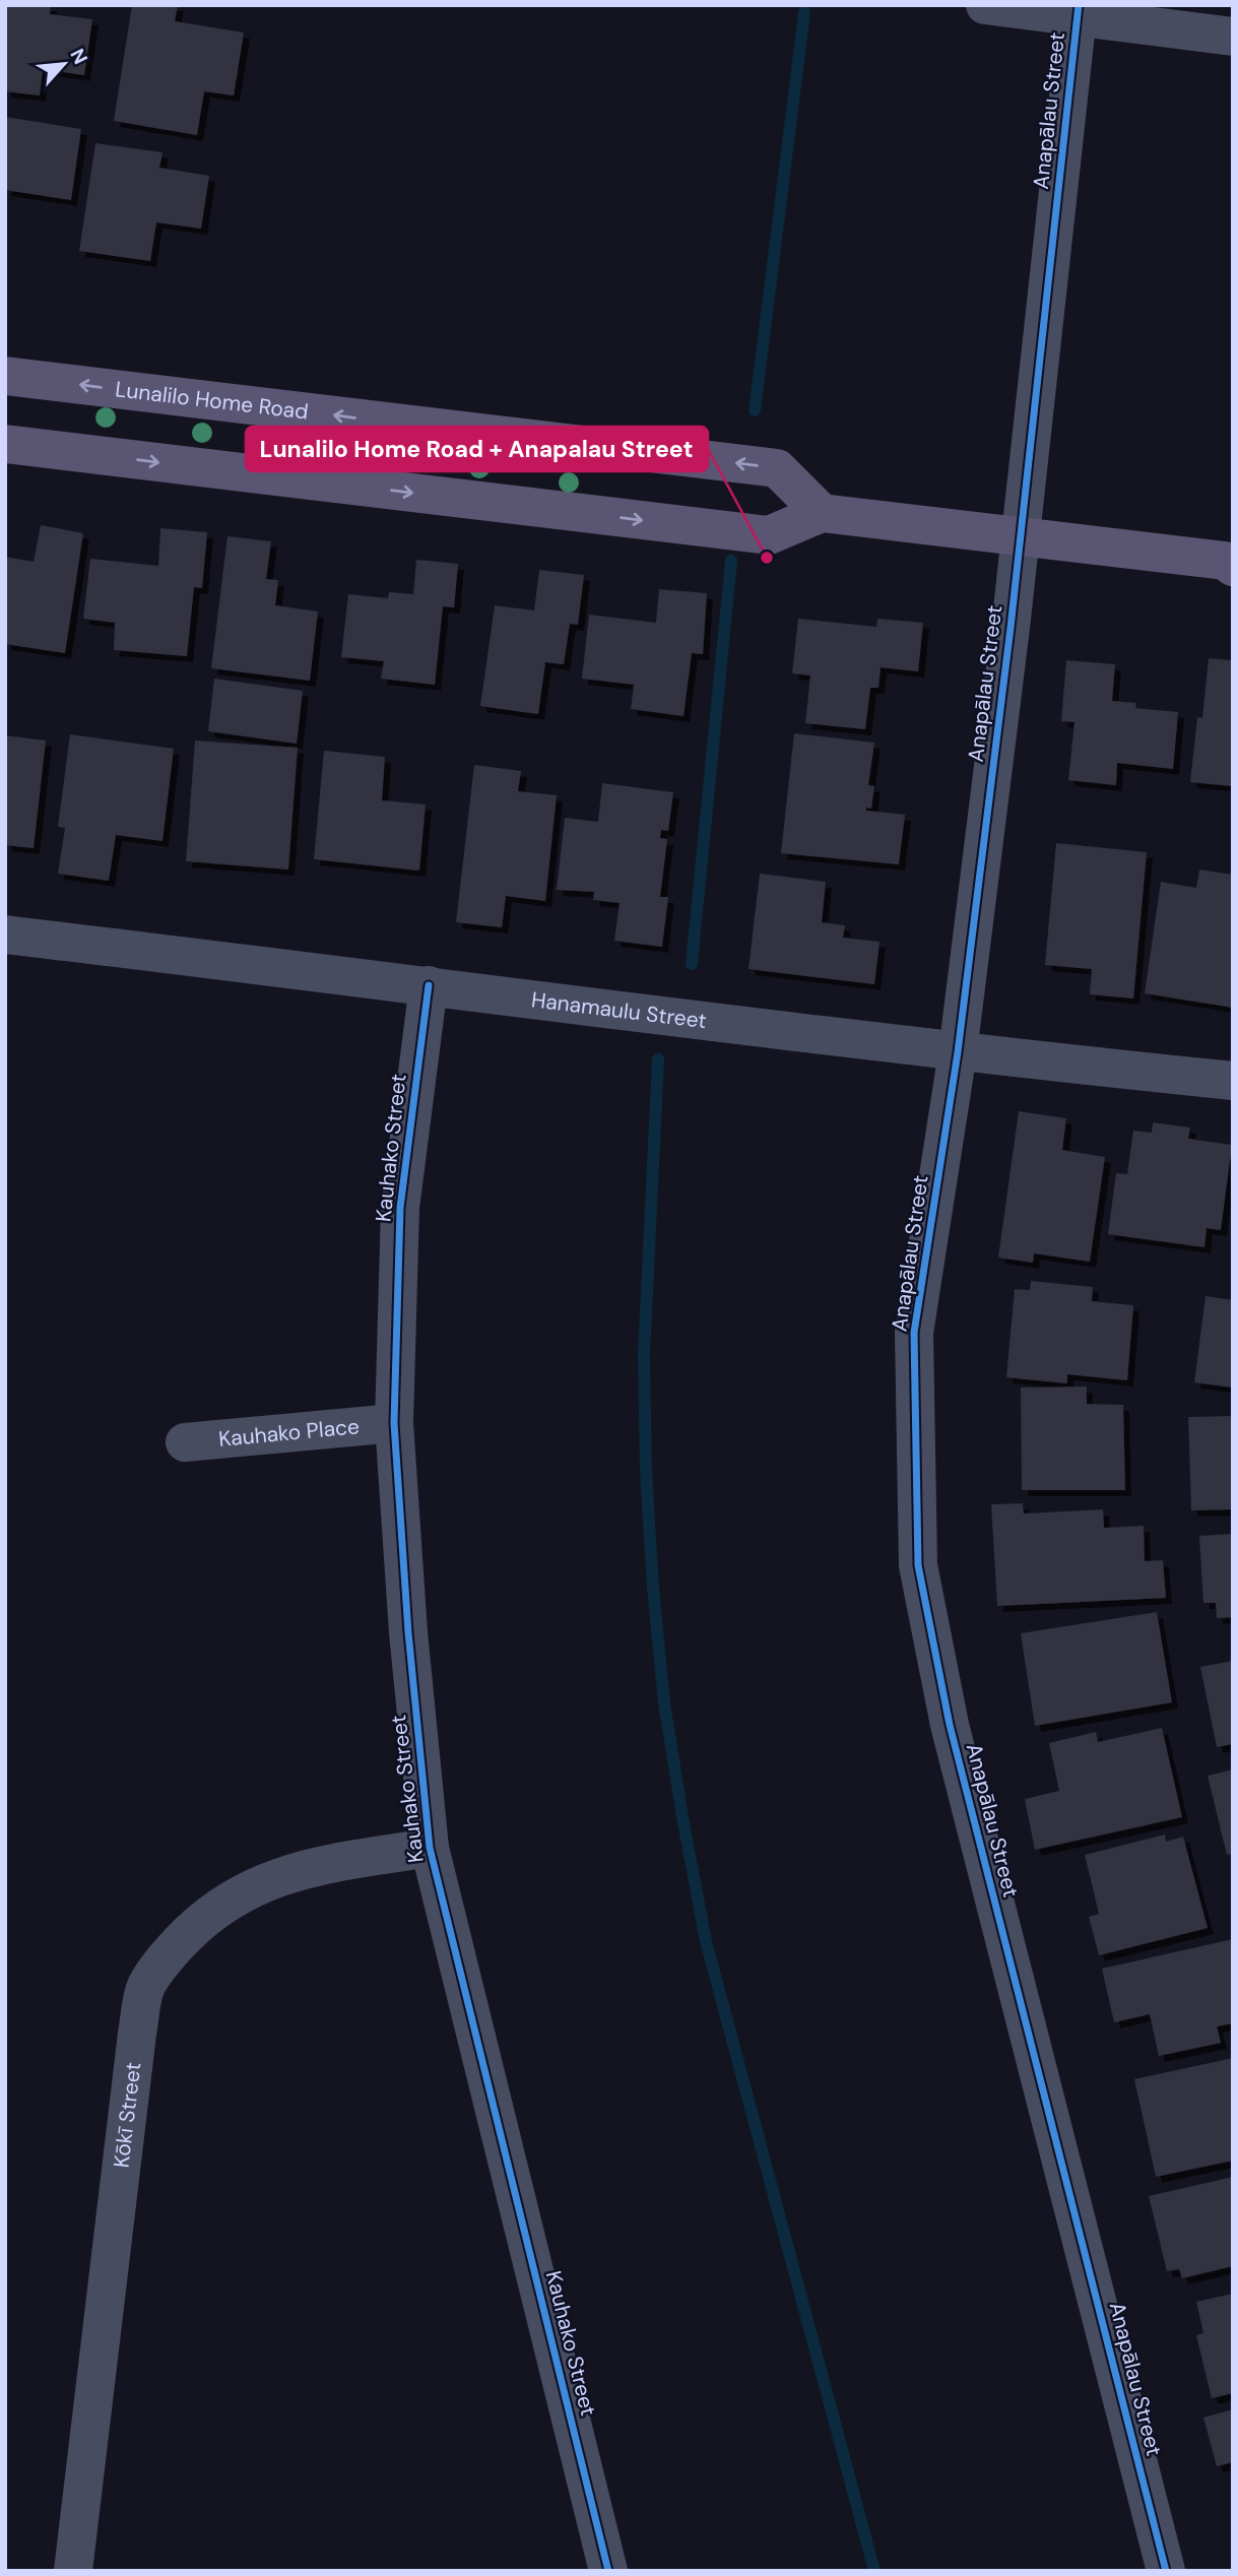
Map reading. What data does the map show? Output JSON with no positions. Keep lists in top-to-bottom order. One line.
{"streets":{"main road":["Lunalilo Home Road"],"street":["Anapālau Street","Hanamaulu Street","Kauhako Street","Kauhako Place","Kōkī Street"]},"crossings":[["Anapālau Street","Hanamaulu Street"],["Hanamaulu Street","Kauhako Street"],["Kauhako Street","Kauhako Place"],["Kauhako Street","Kōkī Street"]],"places":["Lunalilo Home Road + Anapalau Street"],"north":"top right"}
